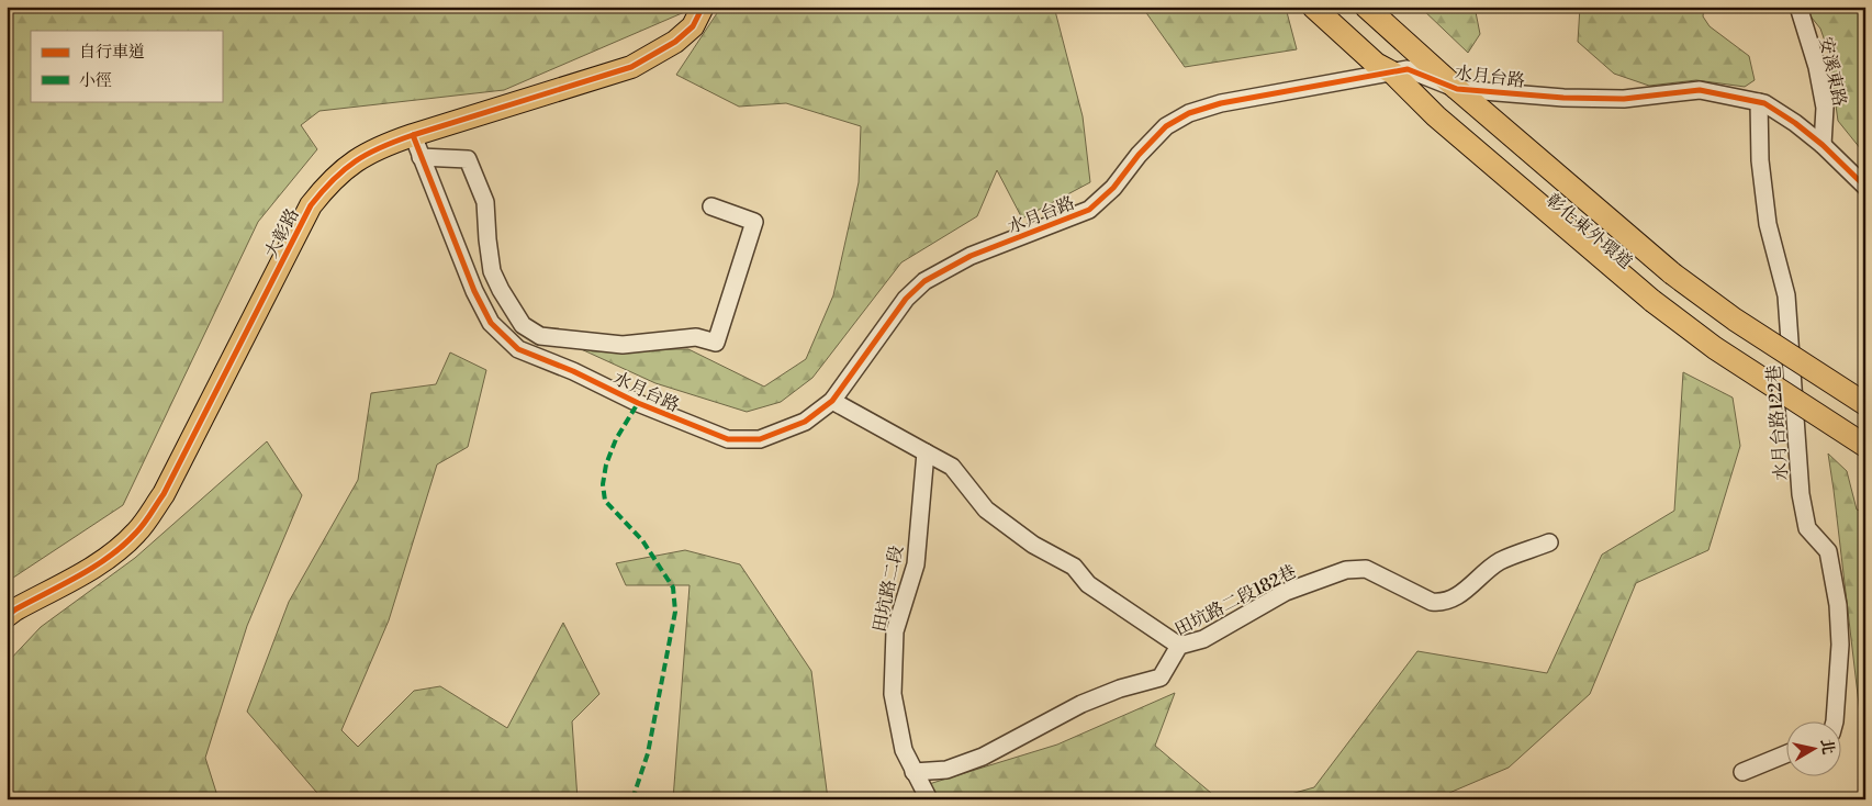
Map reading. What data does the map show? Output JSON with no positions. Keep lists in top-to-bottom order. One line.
{"streets":{"main road":["彰化東外環道","大彰路"],"street":["安溪東路","水月台路","水月台路122巷","田坑路二段","田坑路二段182巷"]},"crossings":[["安溪東路","水月台路"],["水月台路","彰化東外環道"],["水月台路","大彰路"],["水月台路","水月台路122巷"],["田坑路二段","田坑路二段182巷"]],"legend":["自行車道","小徑"],"north":"right"}
